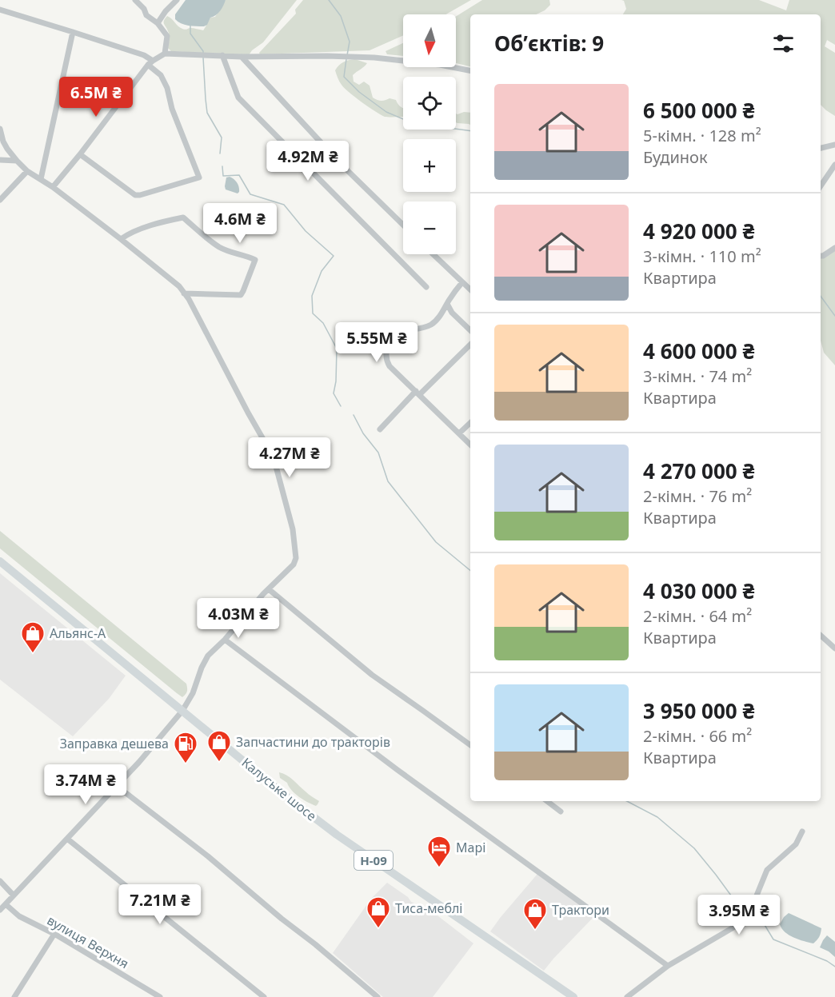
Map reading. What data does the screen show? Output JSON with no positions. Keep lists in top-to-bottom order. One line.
{"streets":{"main road":["Калуське шосе","Н-09"],"street":["вулиця Верхня"]},"places":{"shop":["Альянс-А","Запчастини до тракторів","Тиса-меблі","Трактори"],"fuel station":["Заправка дешева"],"hotel":["Марі"]},"north":"bottom","page":{"map_buttons":["+","−"],"heading":"Об’єктів: 9","list":[{"name":"6 500 000 ₴","note":"5-кімн. · 128 m² · Будинок"},{"name":"4 920 000 ₴","note":"3-кімн. · 110 m² · Квартира"},{"name":"4 600 000 ₴","note":"3-кімн. · 74 m² · Квартира"},{"name":"4 270 000 ₴","note":"2-кімн. · 76 m² · Квартира"},{"name":"4 030 000 ₴","note":"2-кімн. · 64 m² · Квартира"},{"name":"3 950 000 ₴","note":"2-кімн. · 66 m² · Квартира"}],"price":["6.5M ₴","4.92M ₴","4.6M ₴","5.55M ₴","4.27M ₴","4.03M ₴","3.74M ₴","7.21M ₴","3.95M ₴"]}}
